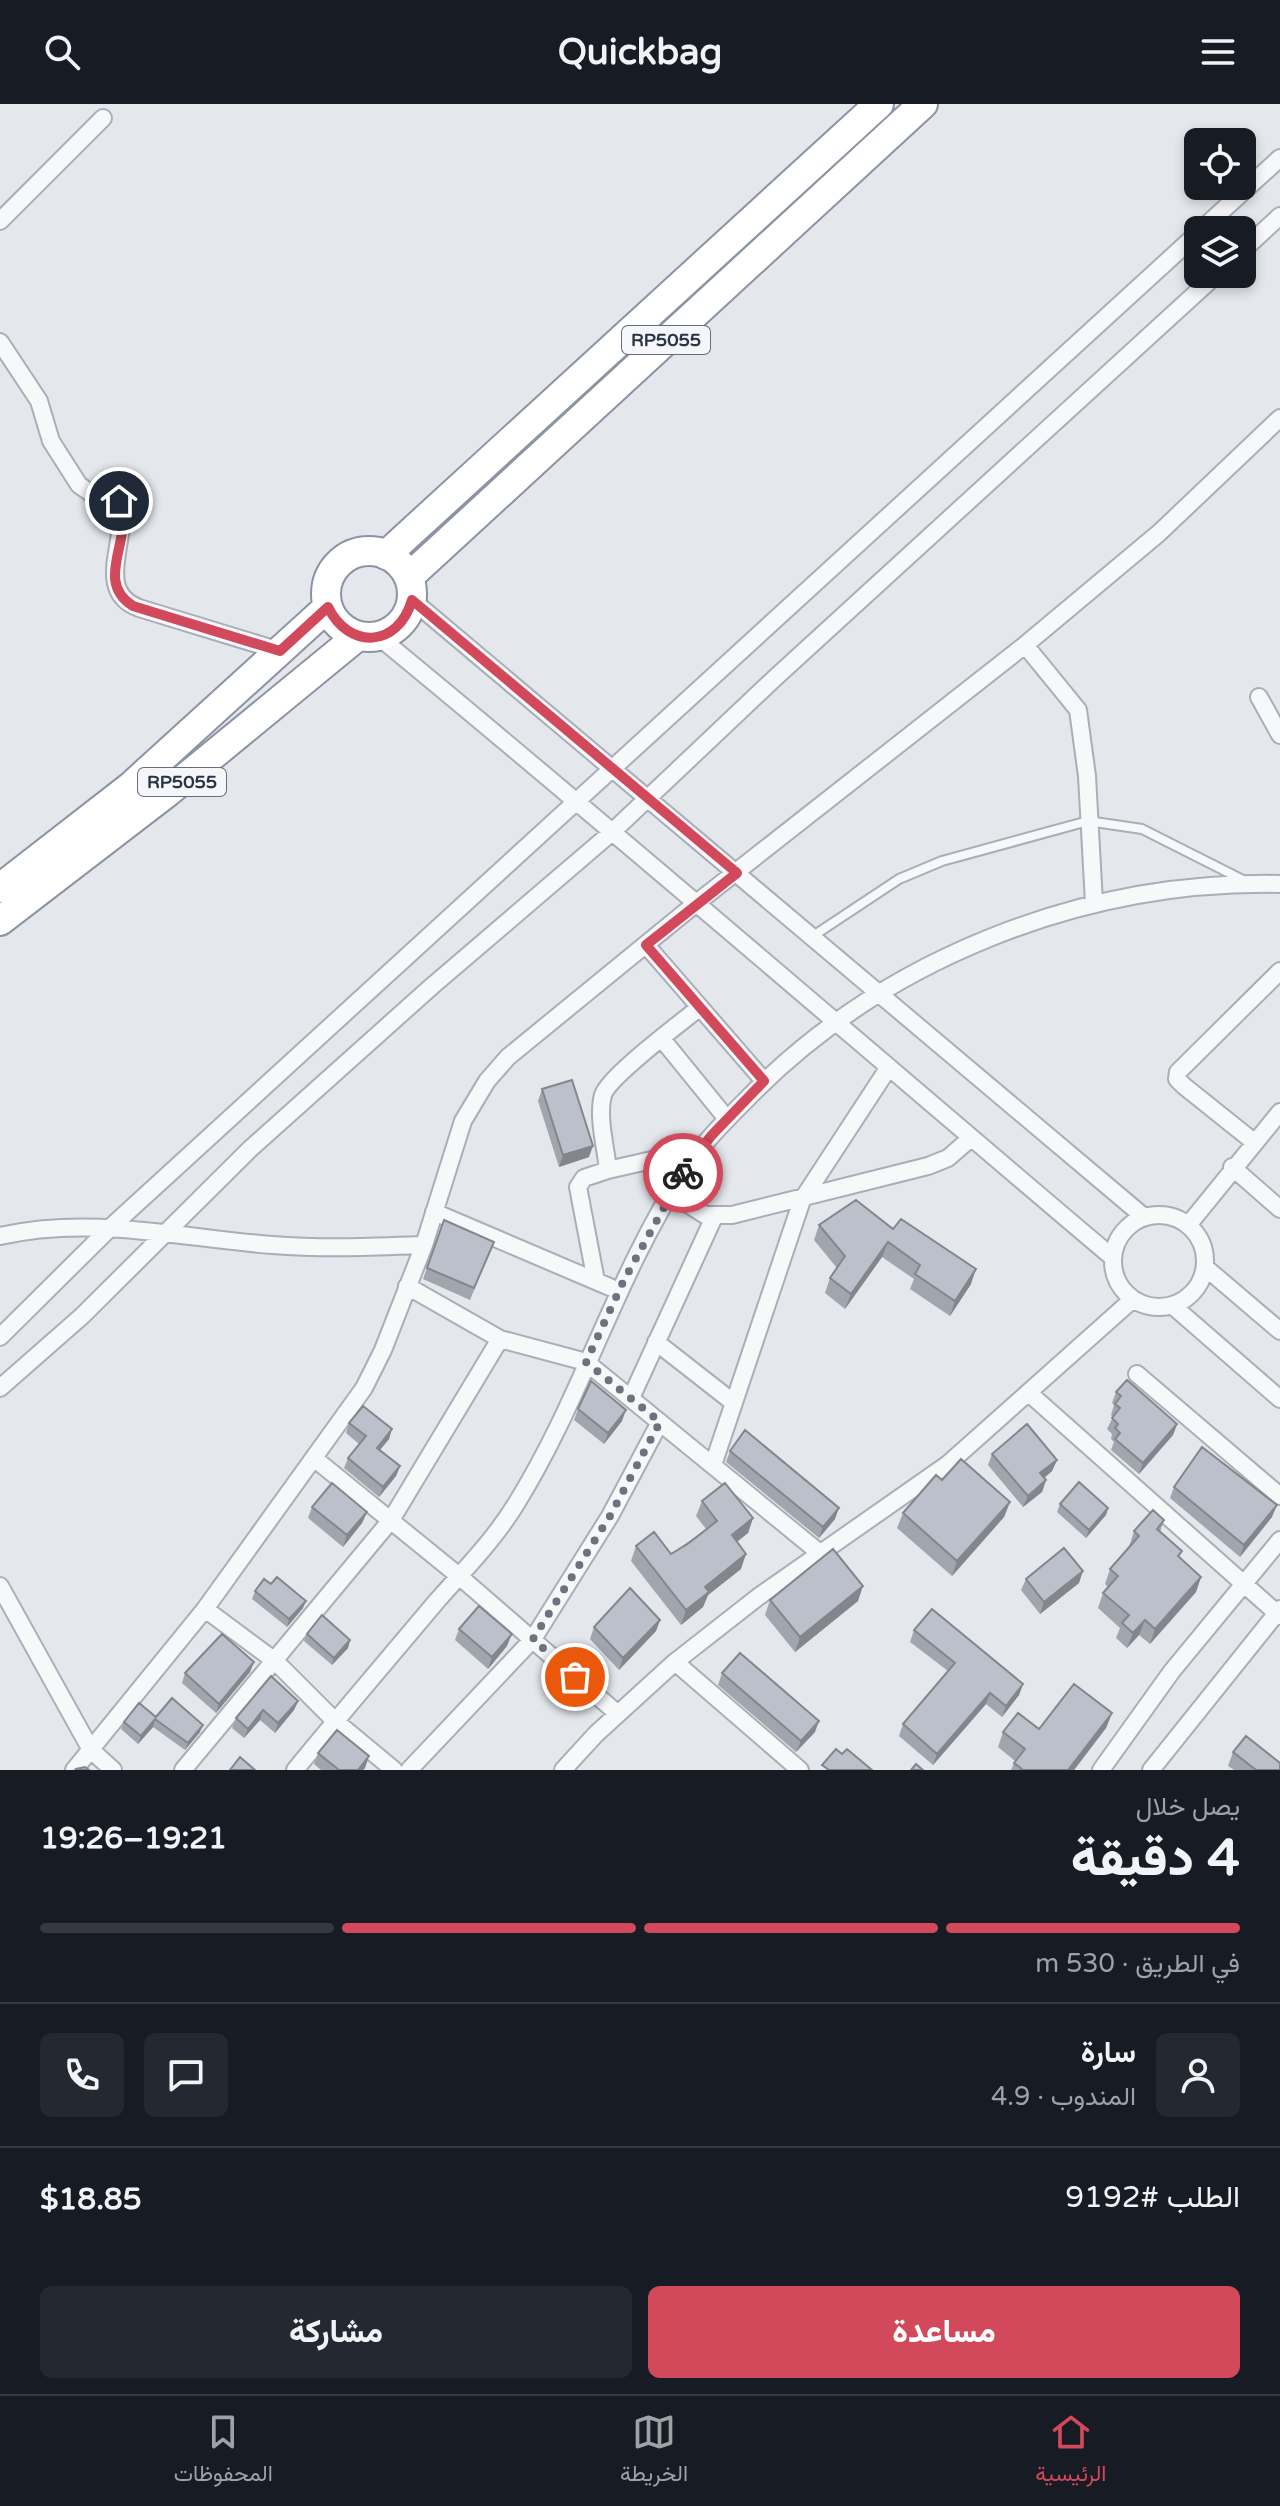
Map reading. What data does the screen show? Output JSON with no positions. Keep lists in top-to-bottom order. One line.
{"streets":{"highway":["RP5055"]},"page":{"header":"Quickbag","heading":["4 دقيقة","يصل خلال","19:21–19:26"],"panel":["سارة","المندوب · 4.9","الطلب #9192","$18.85"],"bar":"في الطريق · 530 m","buttons":["مساعدة","مشاركة"],"tabs":["الرئيسية","الخريطة","المحفوظات"]}}
